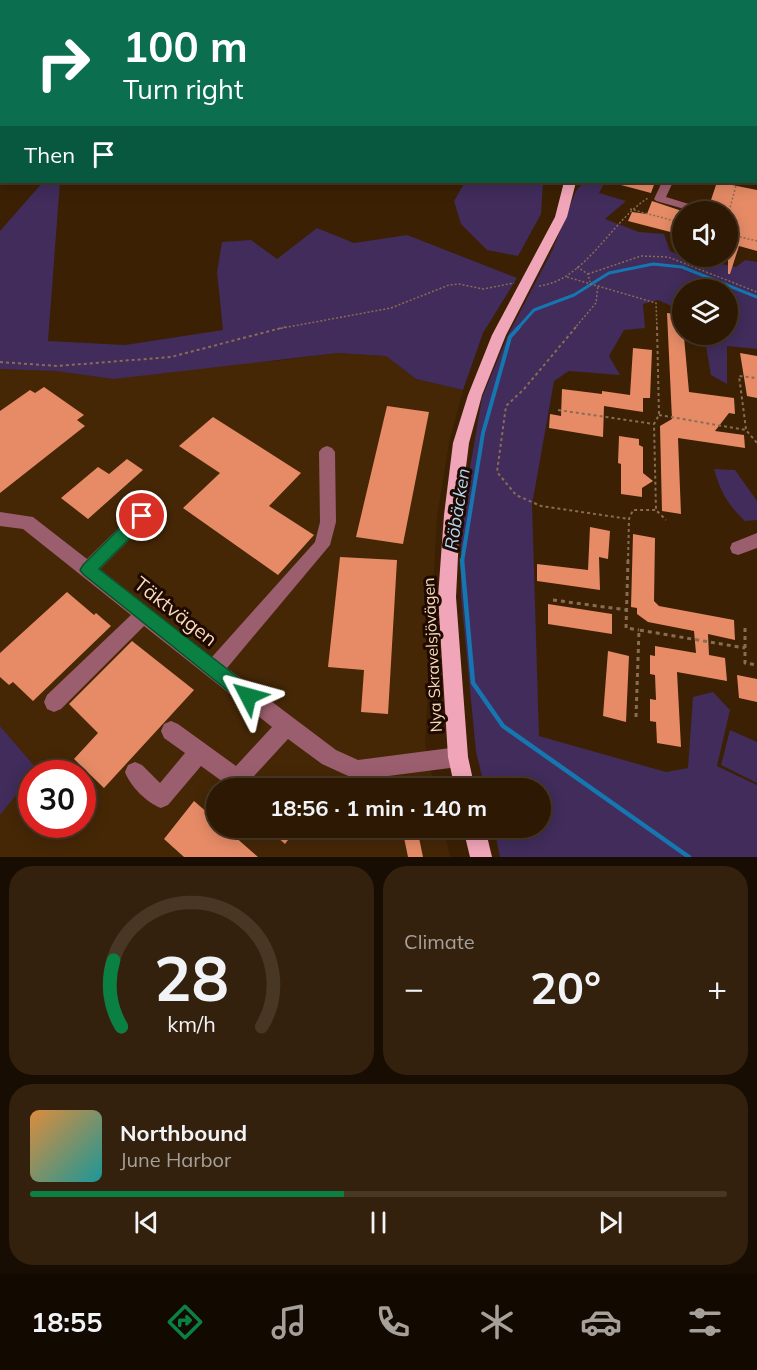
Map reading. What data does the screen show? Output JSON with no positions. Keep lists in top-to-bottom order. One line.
{"streets":{"main road":["Nya Skravelsjövägen"],"street":["Täktvägen"]},"crossings":[["Täktvägen","Nya Skravelsjövägen"]],"water":["Röbäcken"],"page":{"turn":["100 m","Turn right"],"then":"Then","limit":"30","trip":"18:56 · 1 min · 140 m","tile":"Climate","heat":["−","20°","+"],"song":["Northbound","June Harbor"],"tabs":"18:55","gauge":["28","km/h"]}}
